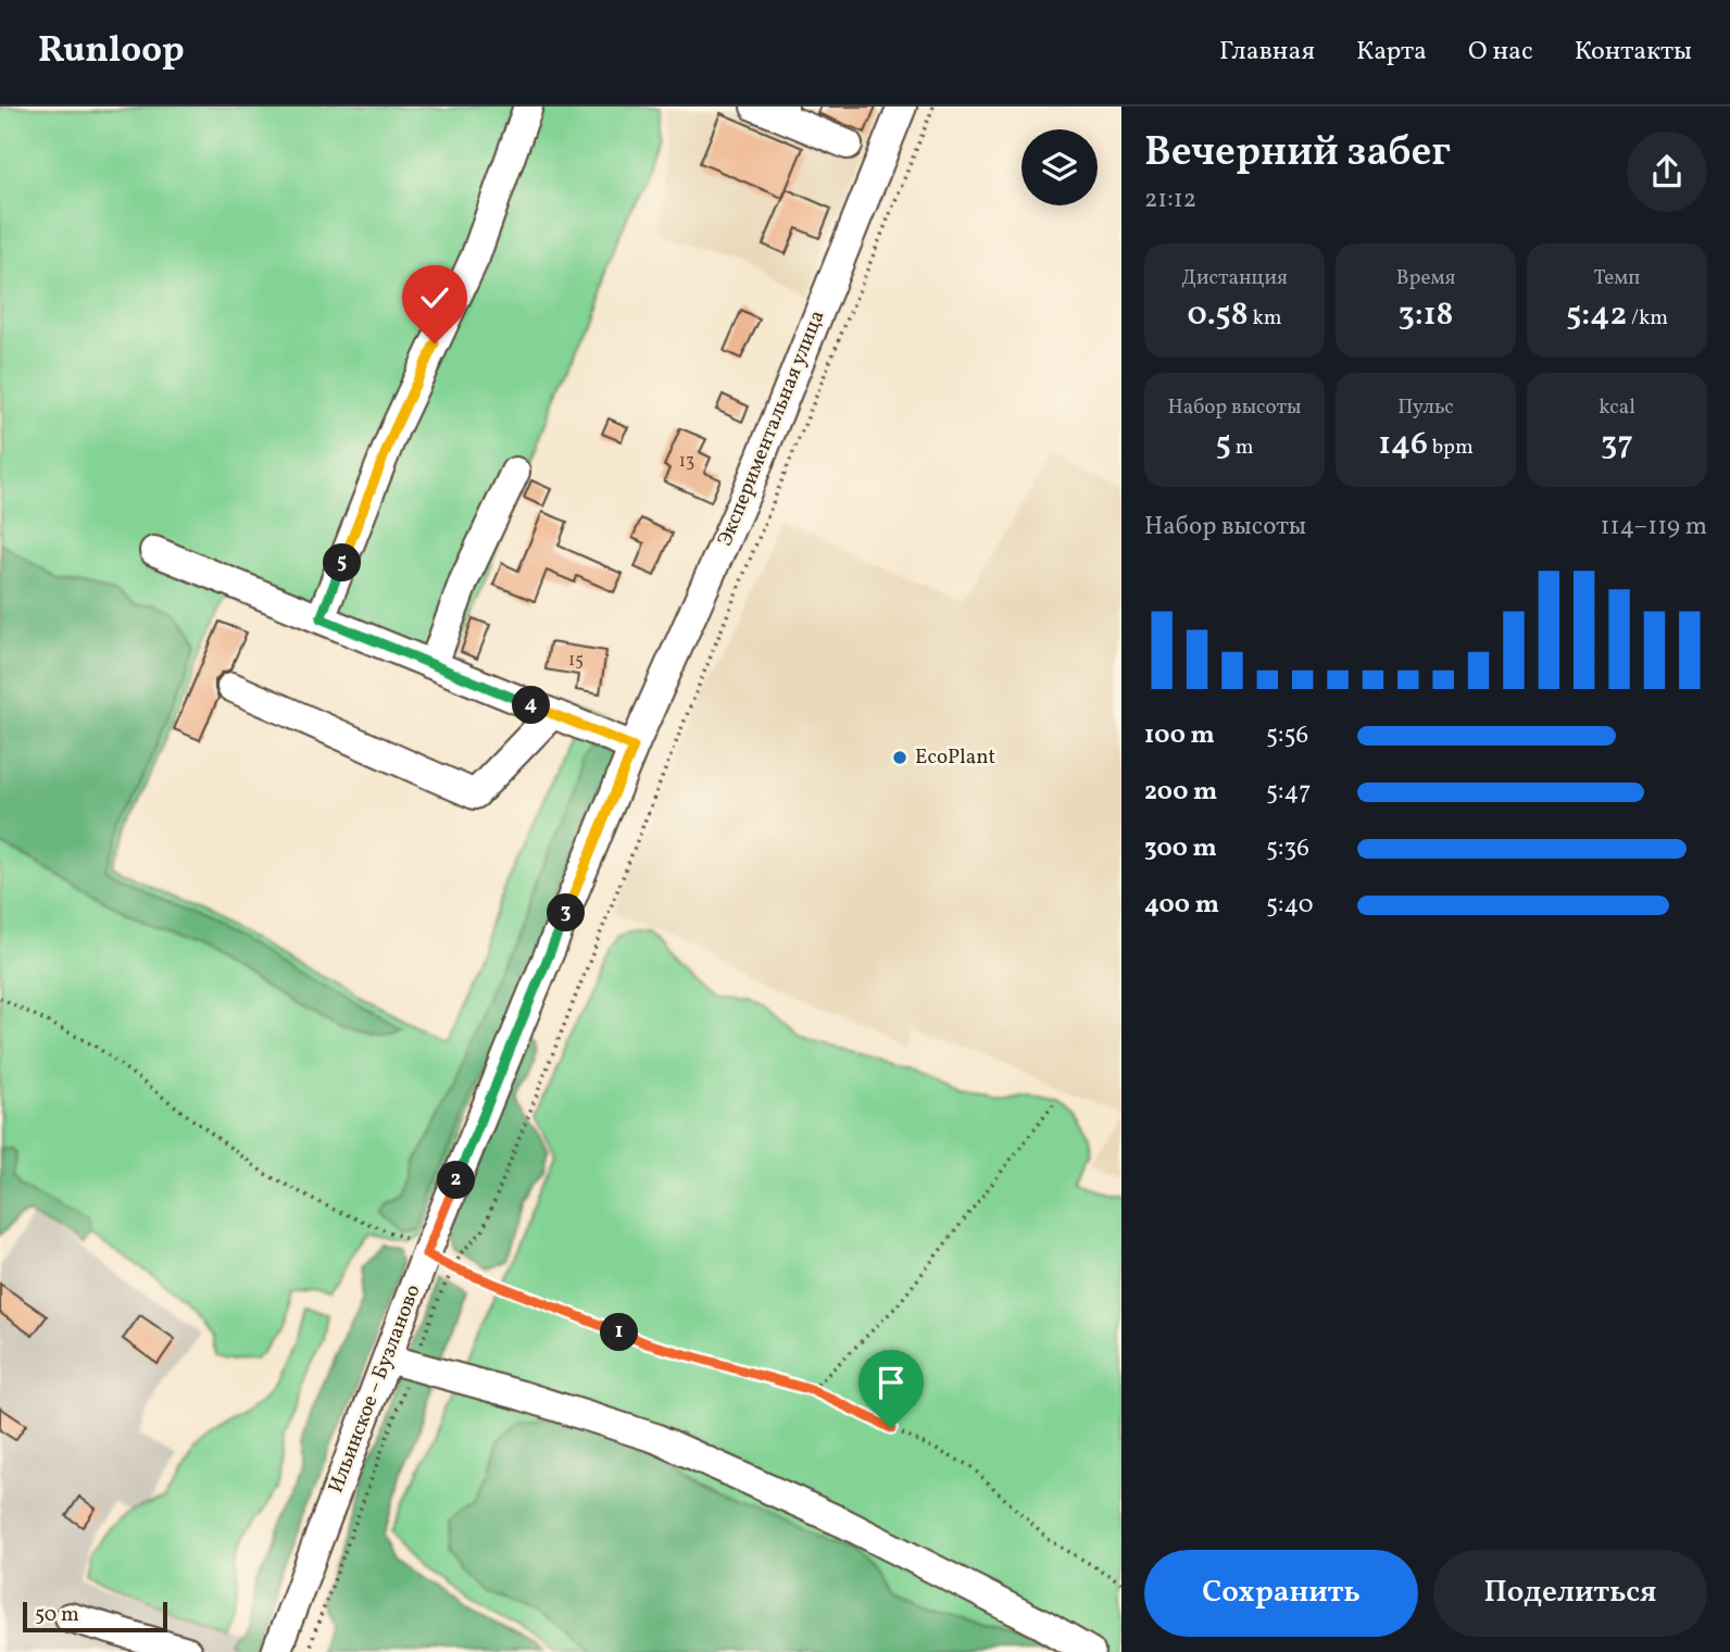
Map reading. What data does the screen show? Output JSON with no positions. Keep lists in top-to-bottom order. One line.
{"streets":{"street":["Экспериментальная улица","Ильинское – Бузланово"]},"crossings":[["Экспериментальная улица","Ильинское – Бузланово"]],"places":["EcoPlant"],"house_numbers":["13","15"],"scale_bar":"50 m","page":{"header":"Runloop","nav":["Главная","Карта","О нас","Контакты"],"heading":["Вечерний забег","21:12"],"stats":[["Дистанция","0.58 km"],["Время","3:18"],["Темп","5:42 /km"],["Набор высоты","5 m"],["Пульс","146 bpm"],["kcal","37"]],"chart":["Набор высоты","114–119 m"],"pins":["5","4","3","2","1"],"list":[{"name":"100 m","note":"5:56"},{"name":"200 m","note":"5:47"},{"name":"300 m","note":"5:36"},{"name":"400 m","note":"5:40"}],"buttons":["Сохранить","Поделиться"],"scale":"50 m"}}
